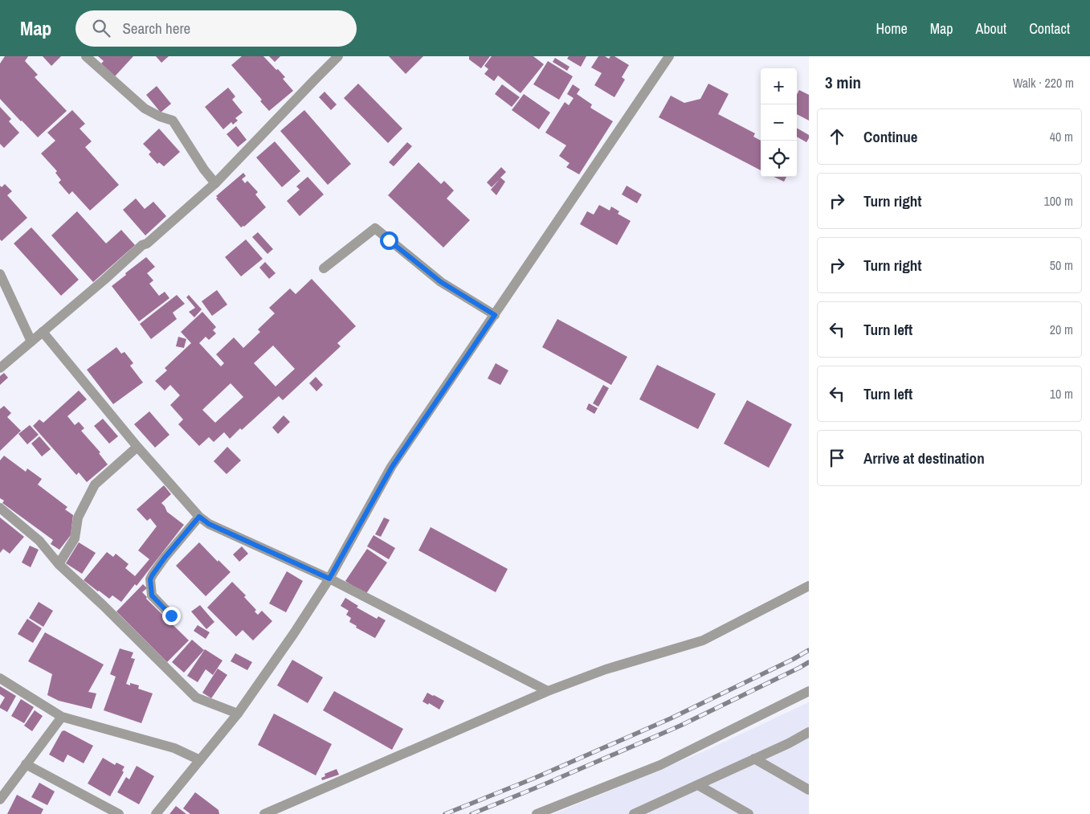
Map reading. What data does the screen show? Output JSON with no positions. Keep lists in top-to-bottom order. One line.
{"page":{"header":"Map","search":"Search here","nav":["Home","Map","About","Contact"],"heading":["3 min","Walk · 220 m"],"map_buttons":["+","−"],"list":[["Continue","40 m"],["Turn right","100 m"],["Turn right","50 m"],["Turn left","20 m"],["Turn left","10 m"],"Arrive at destination"]}}
